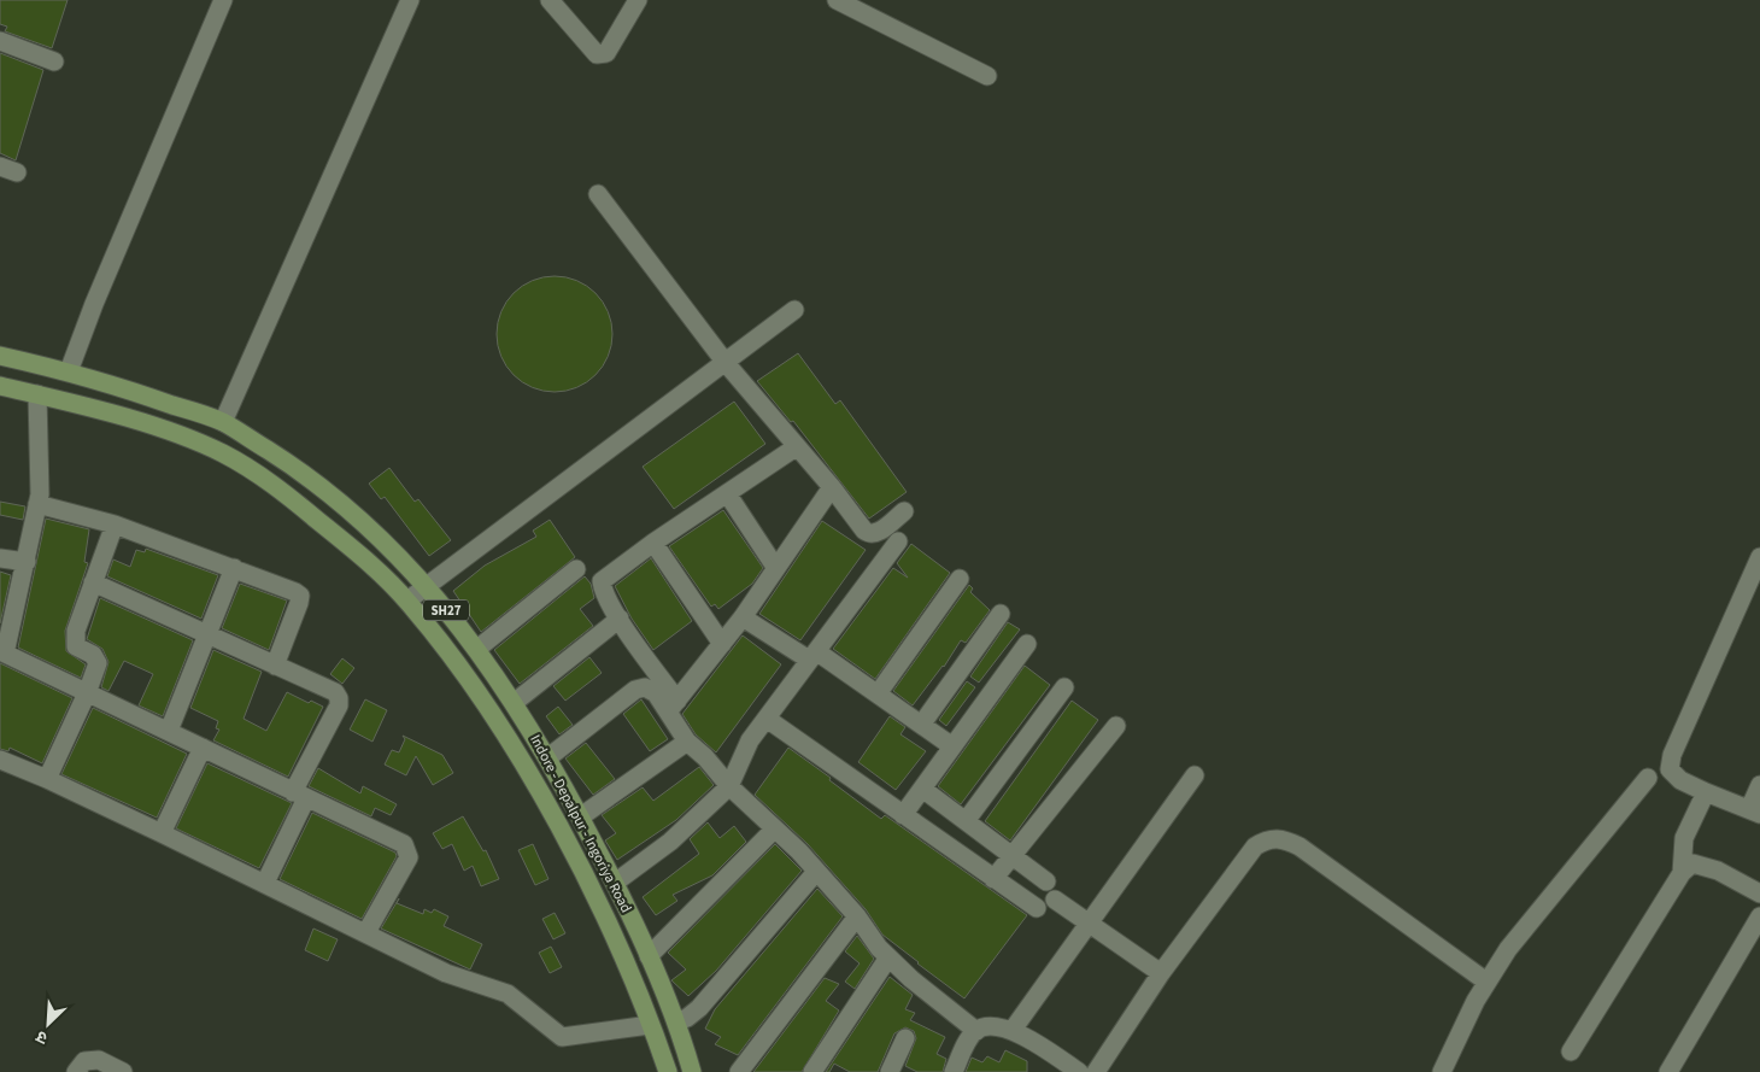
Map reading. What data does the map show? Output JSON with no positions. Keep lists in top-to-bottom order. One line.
{"streets":{"main road":["SH27","Indore - Depalpur - Ingoriya Road"]},"north":"bottom left"}
